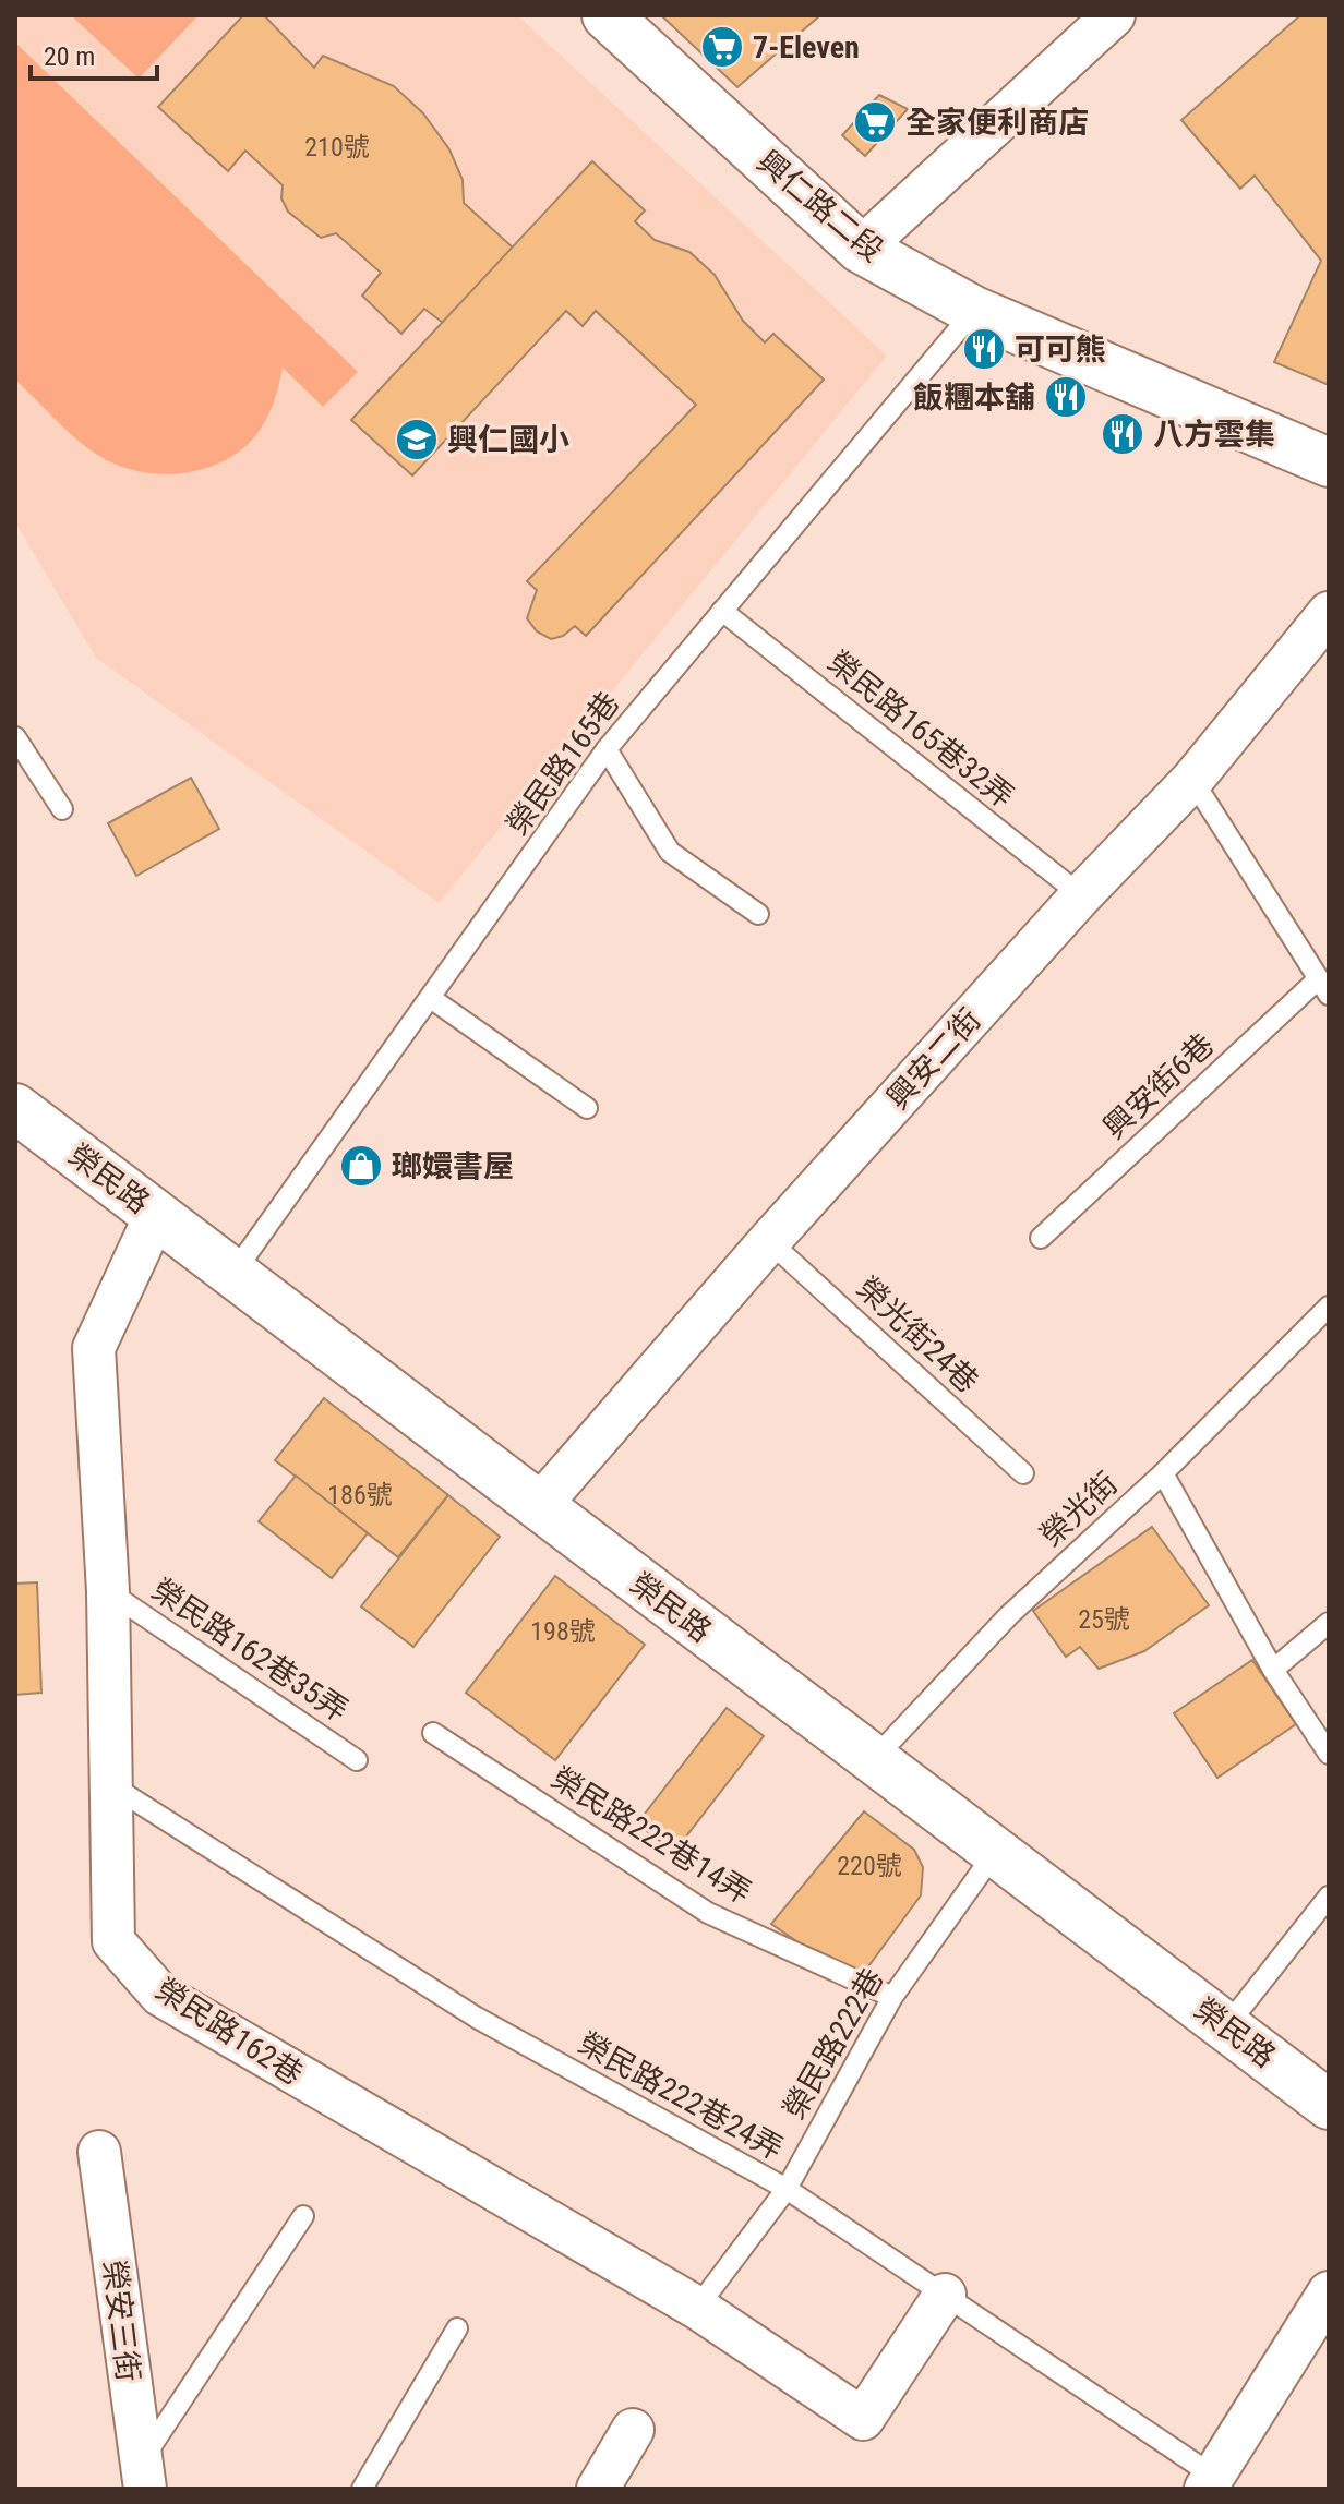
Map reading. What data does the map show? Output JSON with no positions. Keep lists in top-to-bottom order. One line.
{"streets":{"street":["興仁路二段","興安二街","榮民路","榮民路162巷","榮安三街"],"lane":["榮民路165巷32弄","榮民路165巷","興安街6巷","榮光街24巷","榮光街","榮民路162巷35弄","榮民路222巷14弄","榮民路222巷","榮民路222巷24弄"]},"crossings":[["興仁路二段","榮民路165巷"],["榮民路165巷32弄","榮民路165巷"],["榮民路165巷32弄","興安二街"],["榮民路165巷","榮民路"],["興安二街","榮民路"],["興安二街","榮光街24巷"],["榮民路","榮光街"],["榮民路","榮民路162巷"],["榮民路","榮民路222巷"],["榮民路162巷35弄","榮民路162巷"],["榮民路222巷14弄","榮民路222巷"],["榮民路162巷","榮民路222巷"],["榮民路162巷","榮民路222巷24弄"],["榮民路222巷","榮民路222巷24弄"]],"places":{"supermarket":["7-Eleven","全家便利商店"],"restaurant":["可可熊","飯糰本舖","八方雲集"],"school or university":["興仁國小"],"shop":["瑯嬛書屋"]},"house_numbers":["210號","186號","25號","198號","220號"],"scale_bar":"20 m"}
